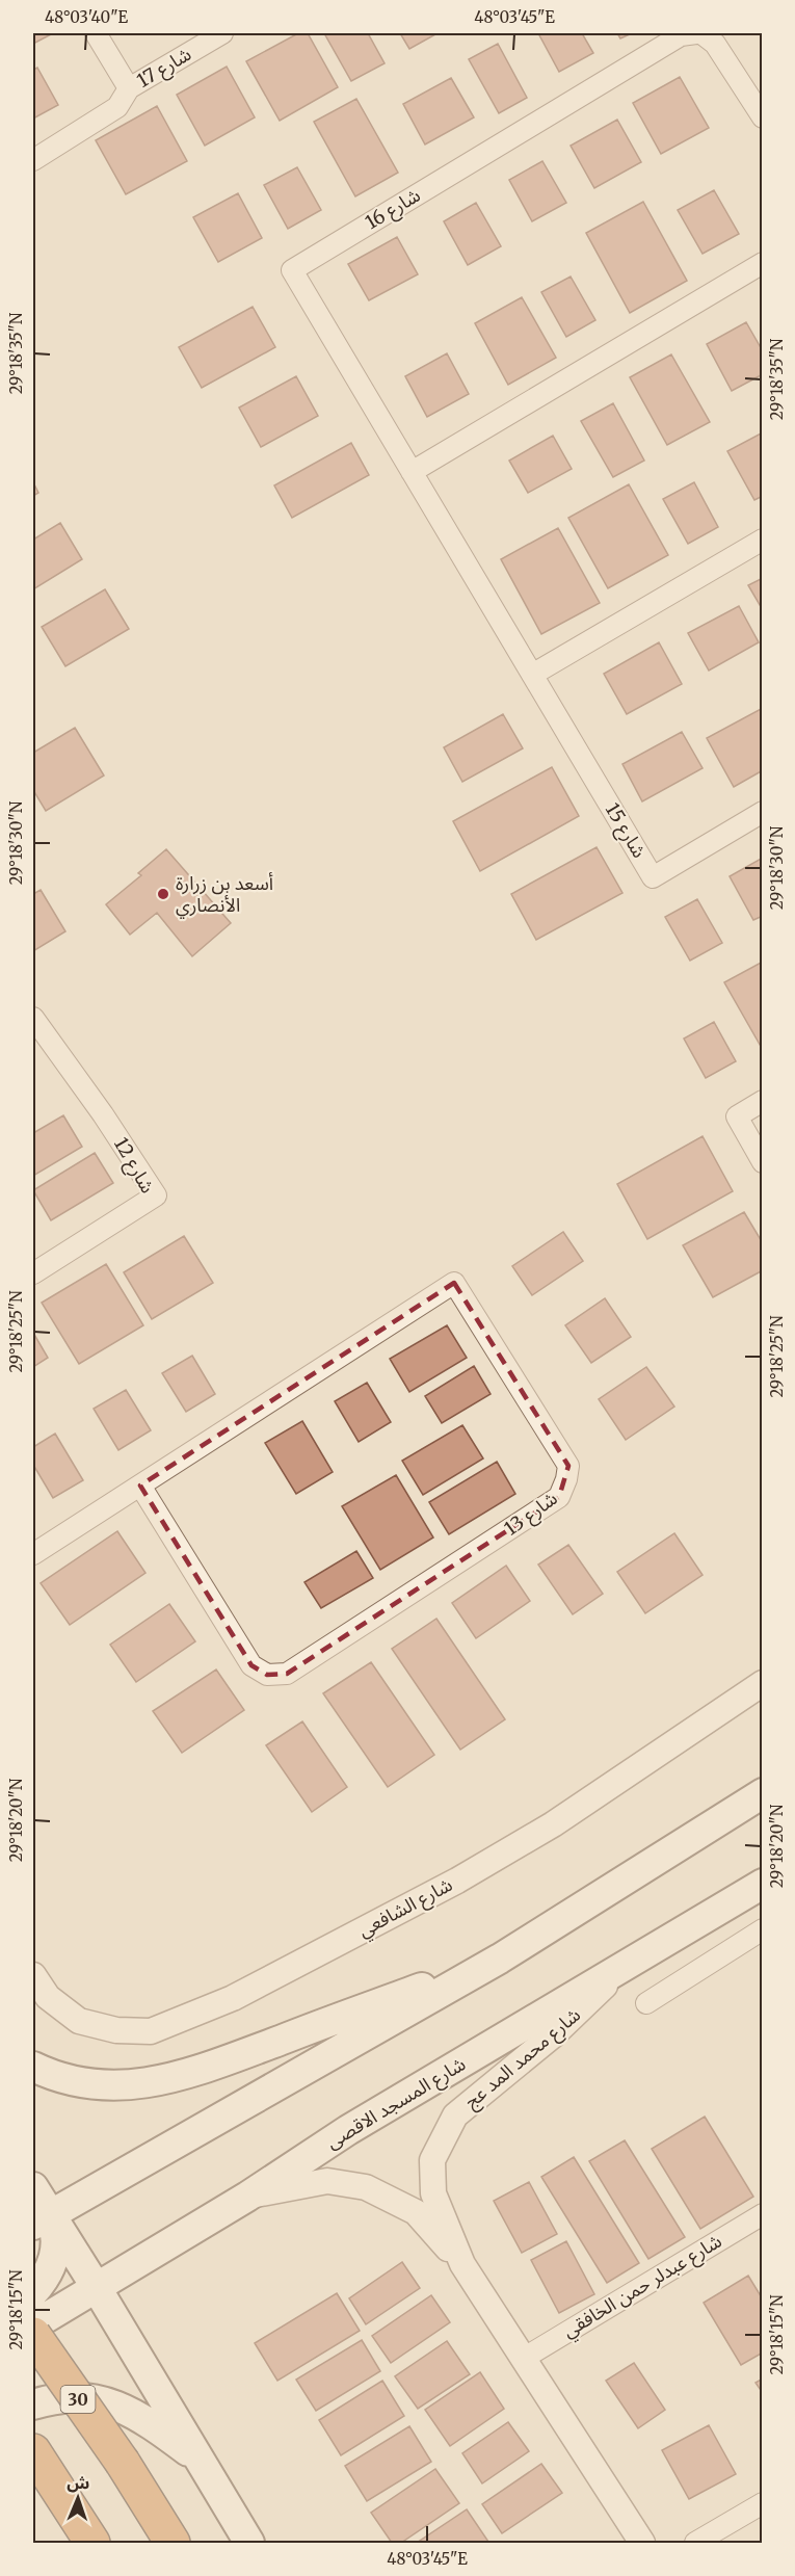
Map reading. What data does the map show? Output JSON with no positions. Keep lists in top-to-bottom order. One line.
{"streets":{"highway":["30"],"main road":["شارع المسجد الاقصى"],"street":["شارع 17","شارع 16","شارع 15","شارع 12","شارع 13","شارع الشافعي","شارع محمد المد عج","شارع عبدلر حمن الخافقي"]},"crossings":[["شارع 16","شارع 15"],["شارع محمد المد عج","شارع المسجد الاقصى"],["شارع محمد المد عج","شارع عبدلر حمن الخافقي"]],"places":["أسعد بن زرارة الأنصاري"],"north":"top","coordinates":["48°03'40\"E","48°03'45\"E","29°18'35\"N","29°18'30\"N","29°18'25\"N","29°18'20\"N","29°18'15\"N"]}
